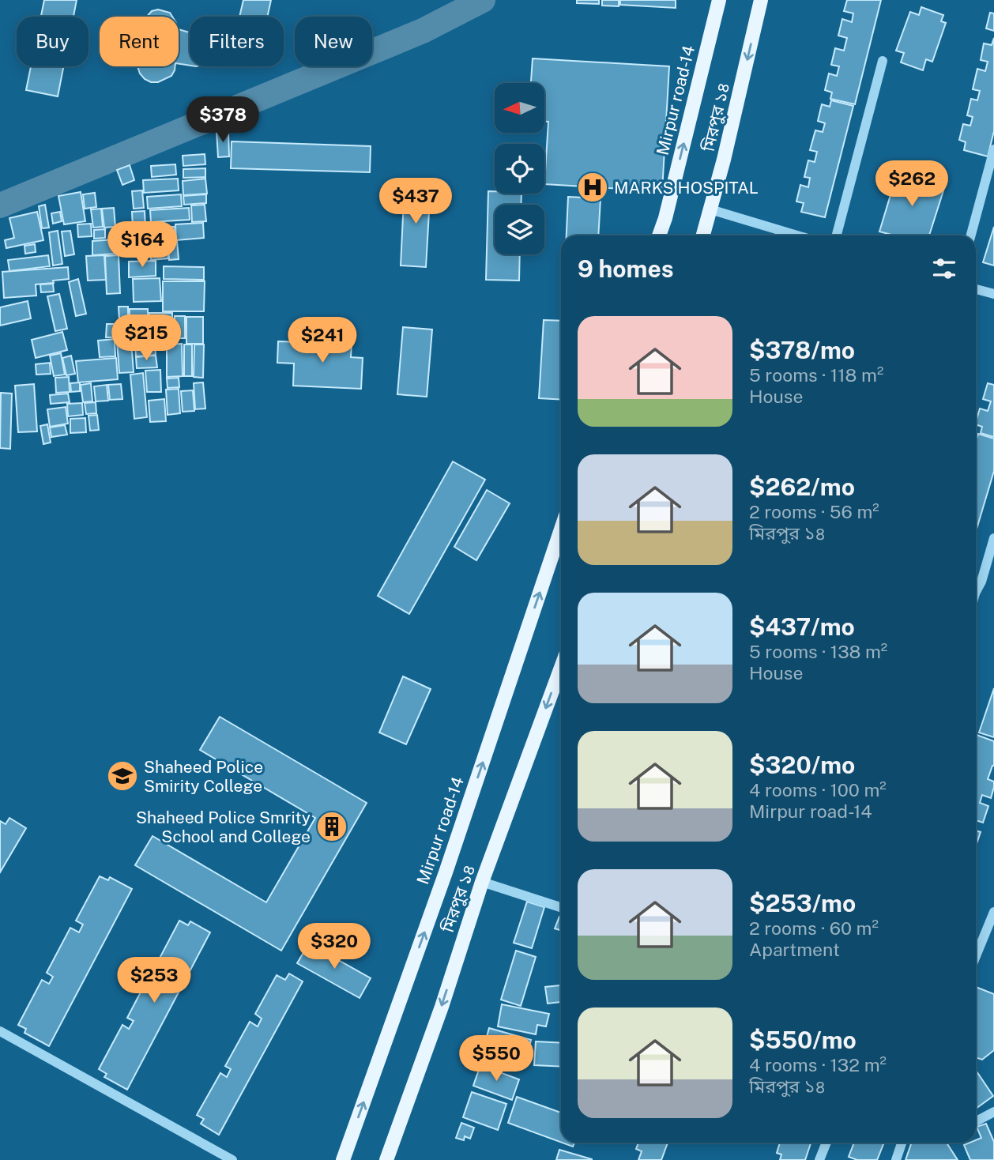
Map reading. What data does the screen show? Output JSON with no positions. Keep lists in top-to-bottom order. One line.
{"streets":{"main road":["Mirpur road-14","মিরপুর ১৪"]},"one_way":["Mirpur road-14","মিরপুর ১৪"],"places":{"hospital":["MARKS HOSPITAL"],"school or university":["Shaheed Police Smirity College"],"building":["Shaheed Police Smrity School and College"]},"north":"left","page":{"chip":["Buy","Rent","Filters","New"],"price":["$378","$262","$437","$164","$215","$241","$320","$253","$550"],"heading":"9 homes","list":[{"name":"$378/mo","note":"5 rooms · 118 m² · House"},{"name":"$262/mo","note":"2 rooms · 56 m² · মিরপুর ১৪"},{"name":"$437/mo","note":"5 rooms · 138 m² · House"},{"name":"$320/mo","note":"4 rooms · 100 m² · Mirpur road-14"},{"name":"$253/mo","note":"2 rooms · 60 m² · Apartment"},{"name":"$550/mo","note":"4 rooms · 132 m² · মিরপুর ১৪"}]}}
